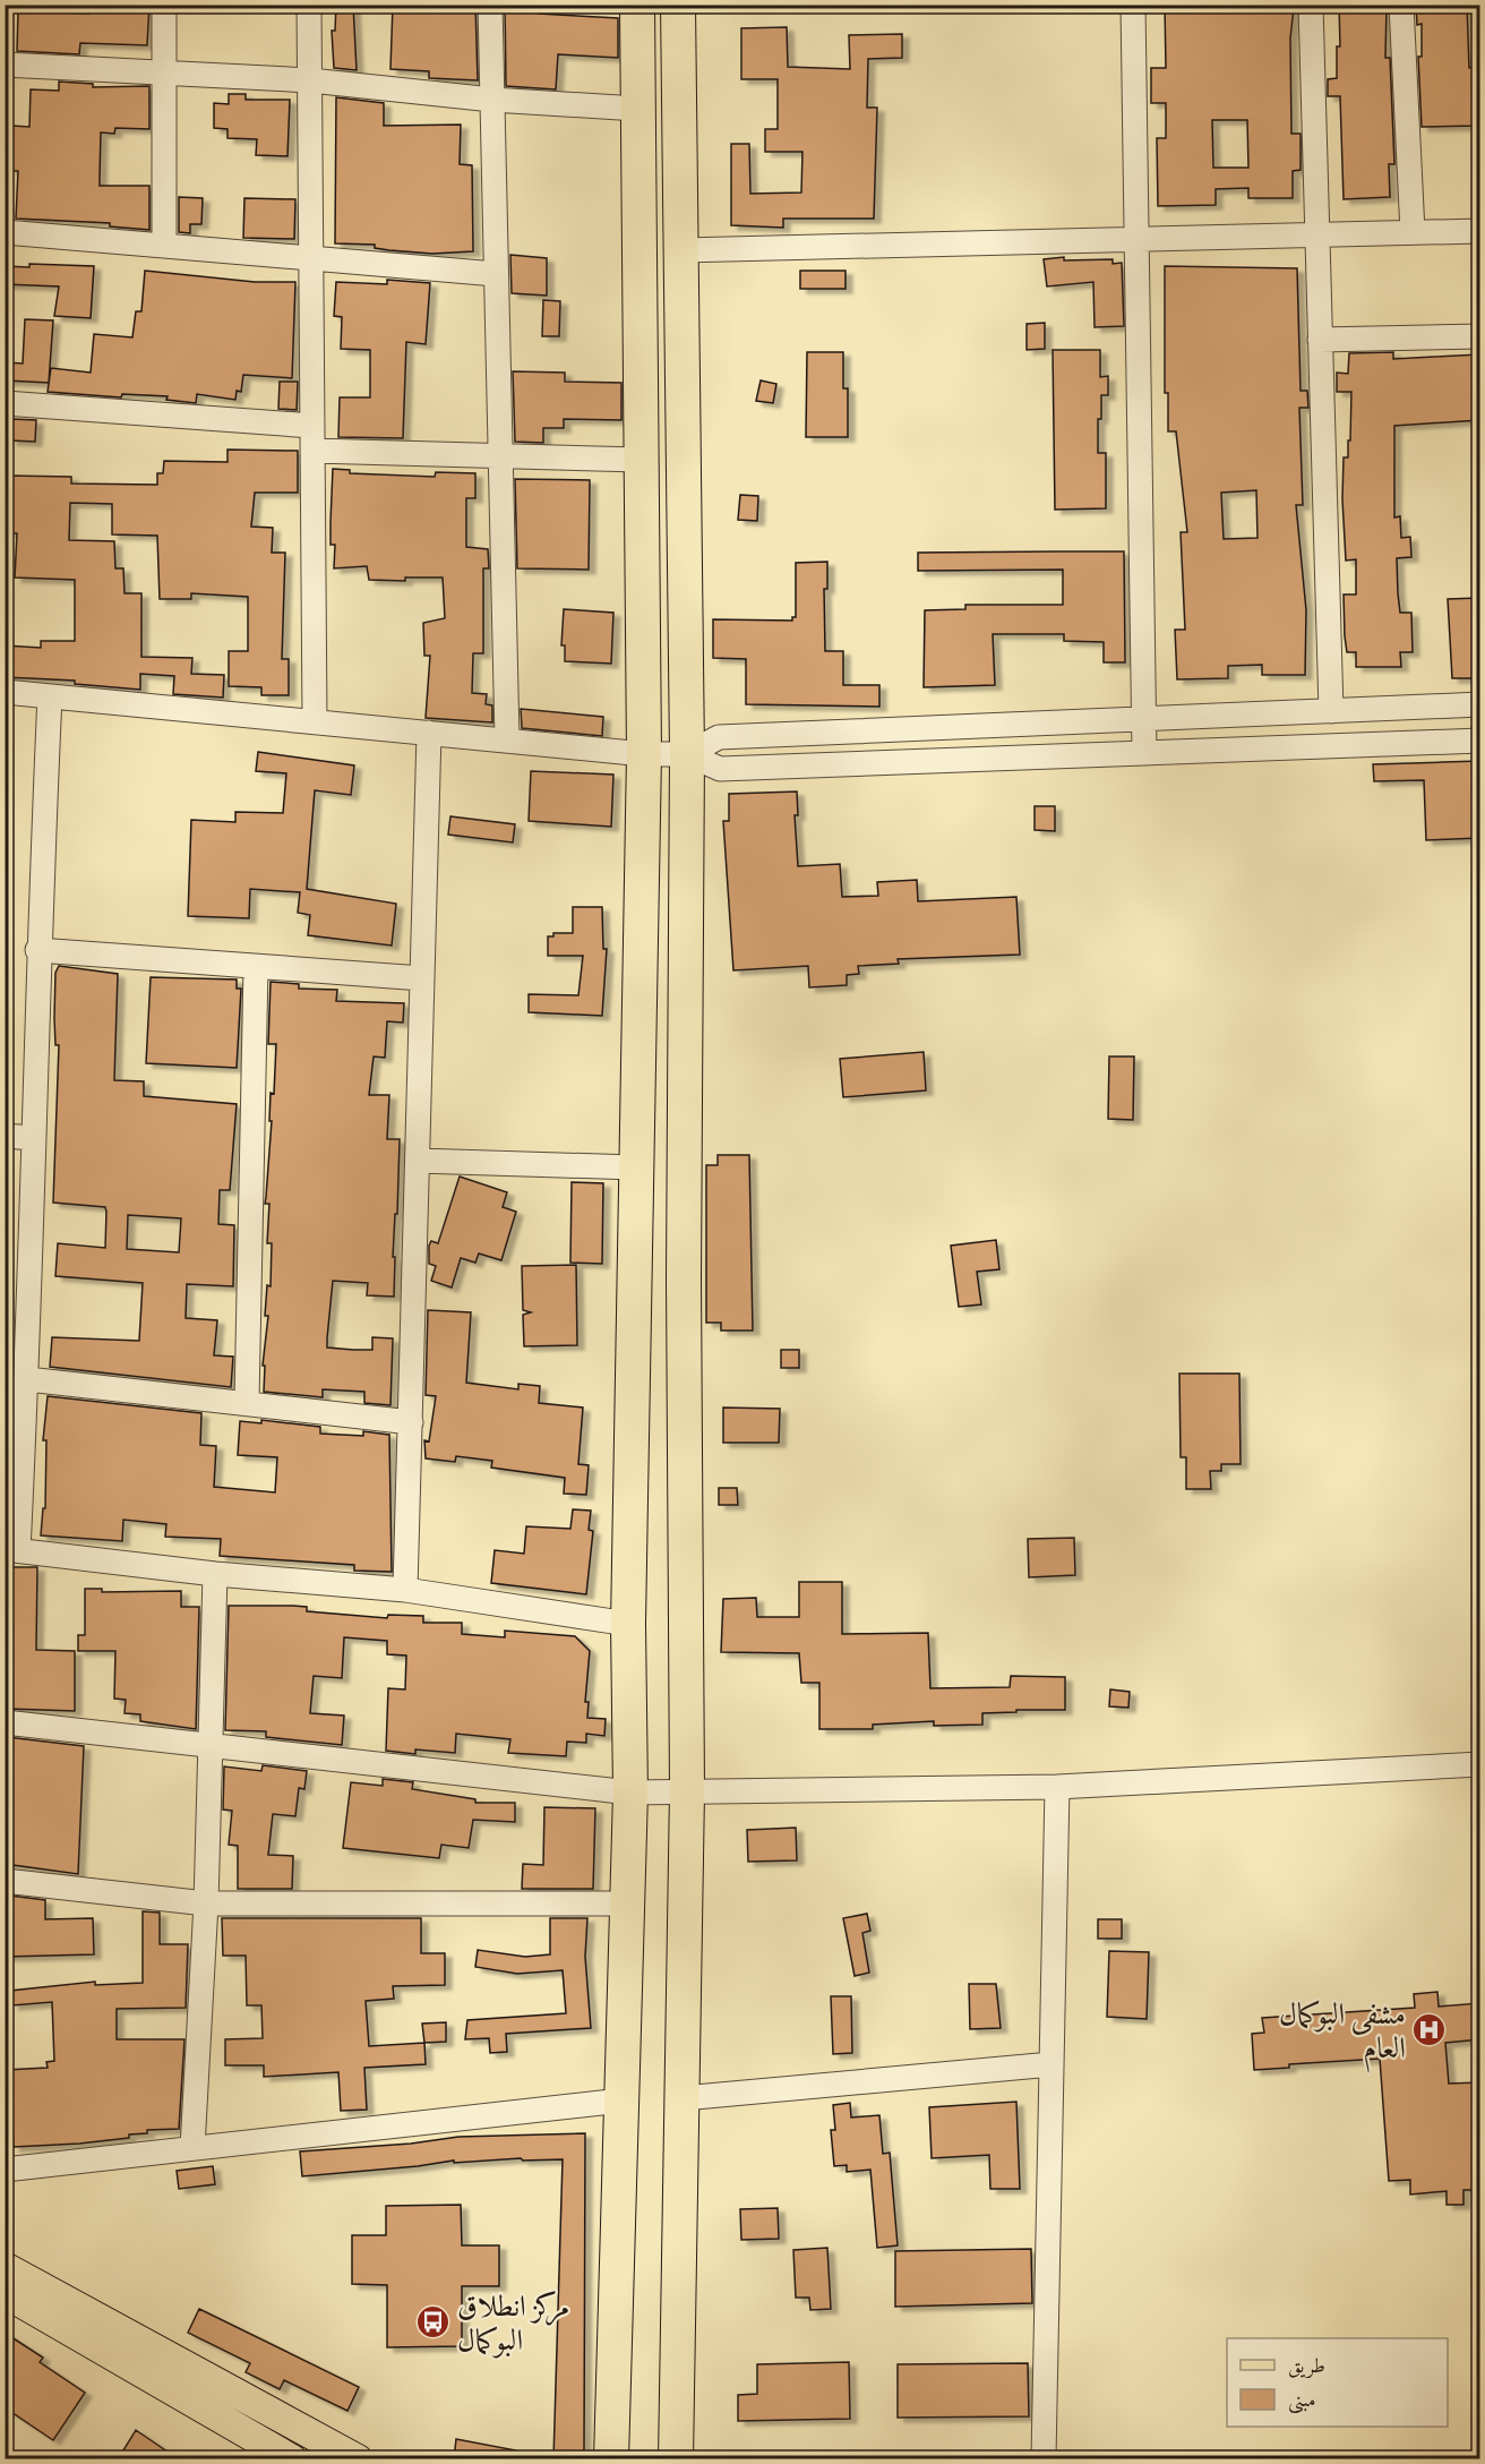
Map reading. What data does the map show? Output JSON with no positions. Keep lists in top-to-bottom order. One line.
{"places":{"hospital":["مشفى البوكمال العام"],"bus stop":["مركز انطلاق البوكمال"]},"legend":["طريق","مبنى"]}
